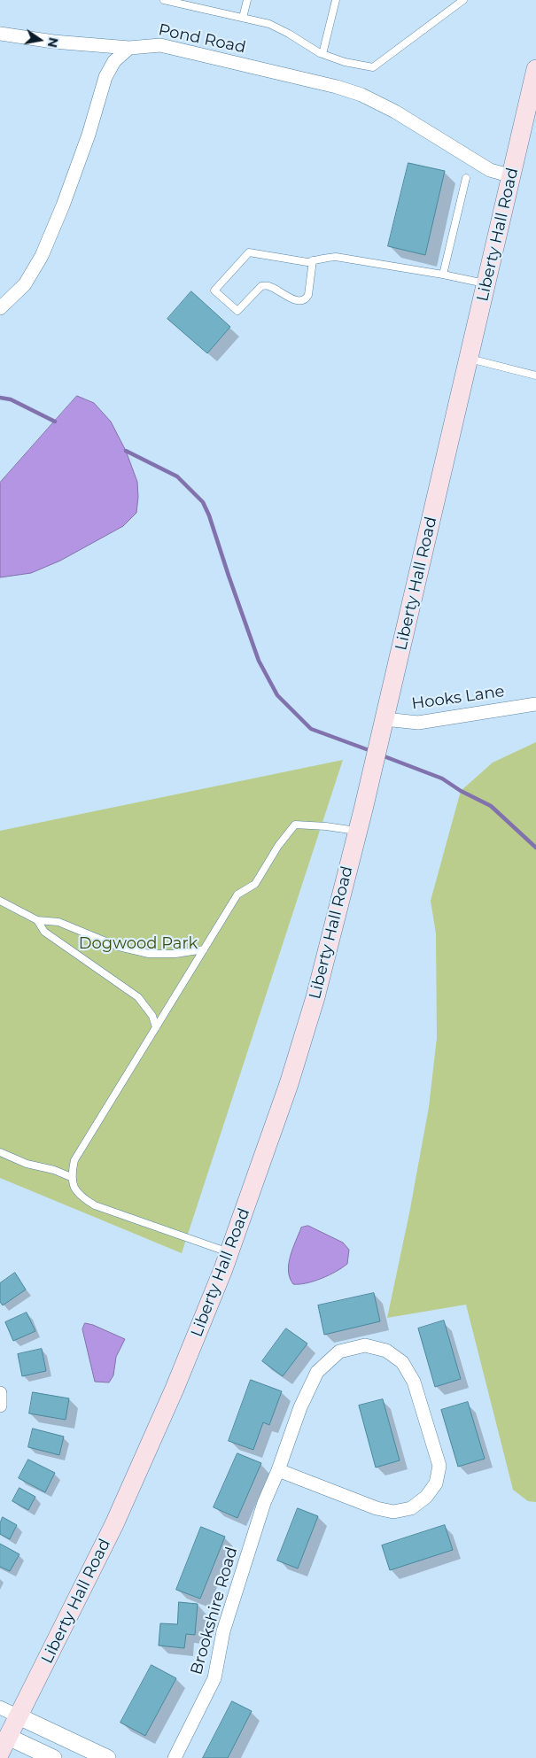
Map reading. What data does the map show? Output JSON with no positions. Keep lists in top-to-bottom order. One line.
{"streets":{"main road":["Liberty Hall Road"],"street":["Pond Road","Hooks Lane","Brookshire Road"]},"crossings":[["Pond Road","Liberty Hall Road"],["Liberty Hall Road","Hooks Lane"]],"parks":["Dogwood Park"],"north":"right"}
